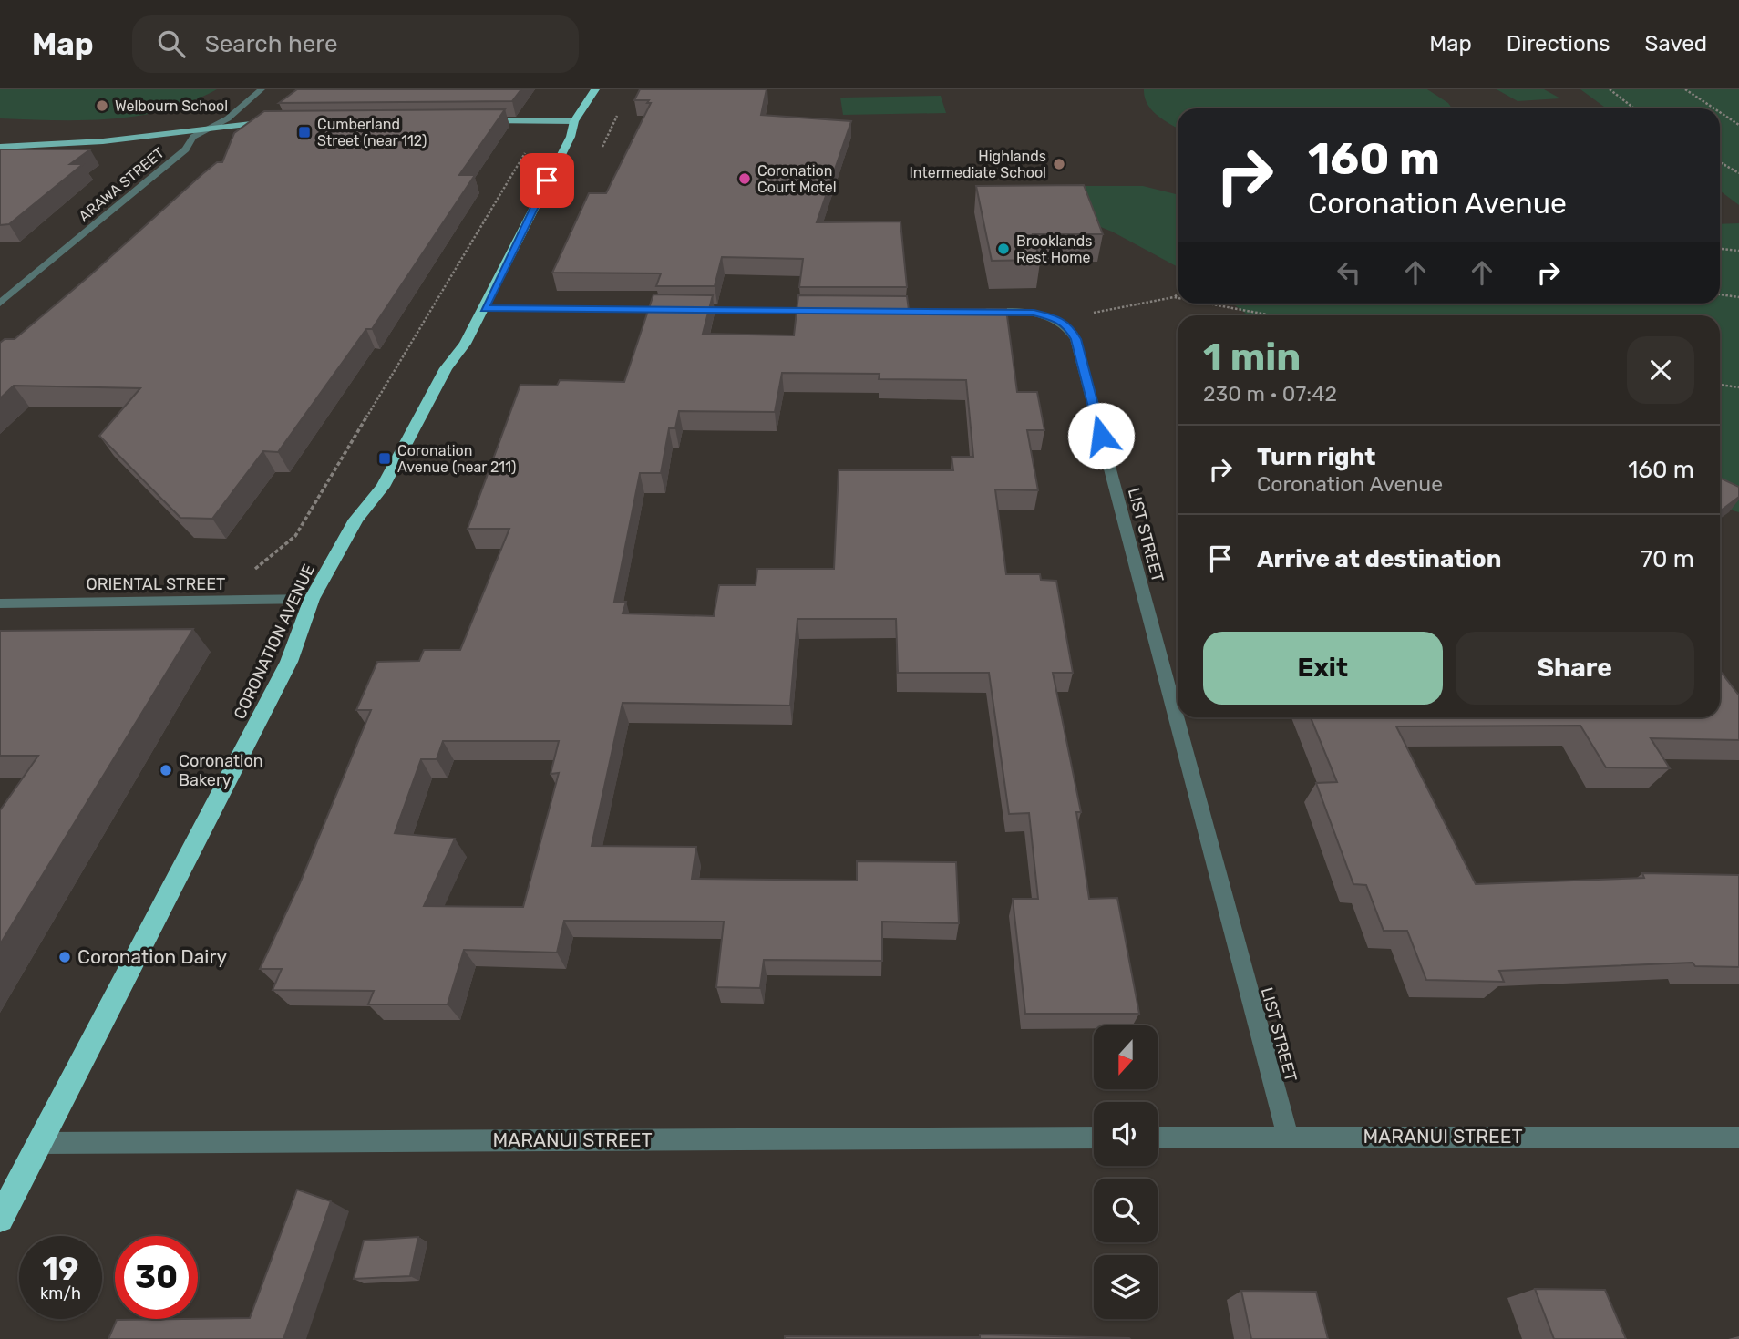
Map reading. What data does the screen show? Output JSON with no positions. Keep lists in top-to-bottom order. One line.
{"streets":{"highway":["CORONATION AVENUE"],"street":["ARAWA STREET","LIST STREET","ORIENTAL STREET","MARANUI STREET"]},"crossings":[["LIST STREET","MARANUI STREET"],["ORIENTAL STREET","CORONATION AVENUE"],["CORONATION AVENUE","MARANUI STREET"]],"places":{"other":["Welbourn School","Highlands Intermediate School","Coronation Court Motel","Brooklands Rest Home","Coronation Bakery","Coronation Dairy"],"transit":["Cumberland Street (near 112)","Coronation Avenue (near 211)"]},"north":"bottom","page":{"header":"Map","search":"Search here","nav":["Map","Directions","Saved"],"turn":["160 m","Coronation Avenue"],"heading":["1 min","230 m · 07:42"],"list":[{"name":"Turn right","note":"Coronation Avenue","value":"160 m"},{"name":"Arrive at destination","value":"70 m"}],"buttons":["Exit","Share"],"speed":"19 km/h","limit":"30"}}
